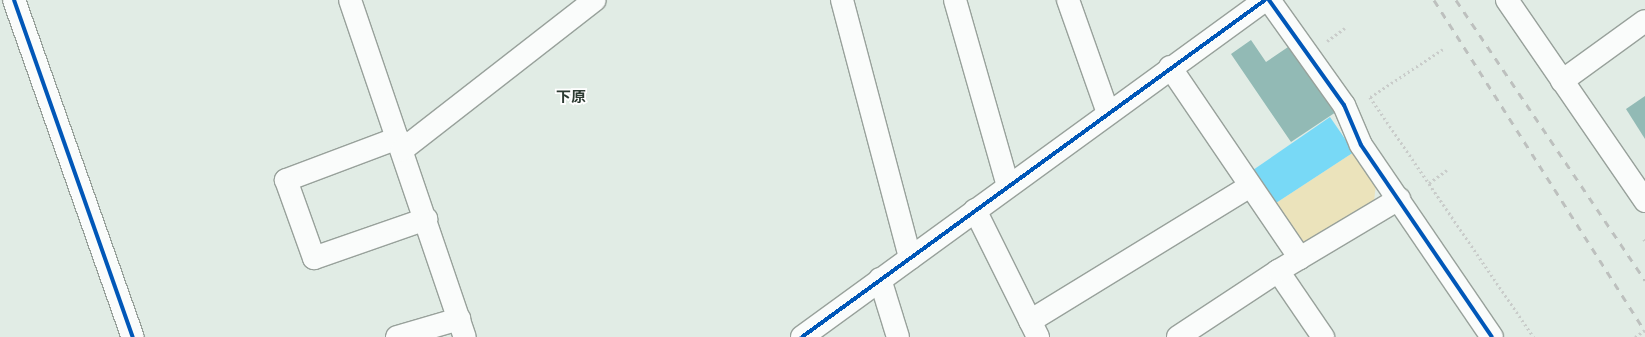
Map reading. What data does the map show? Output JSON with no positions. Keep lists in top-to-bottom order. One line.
{"districts":["下原"]}
